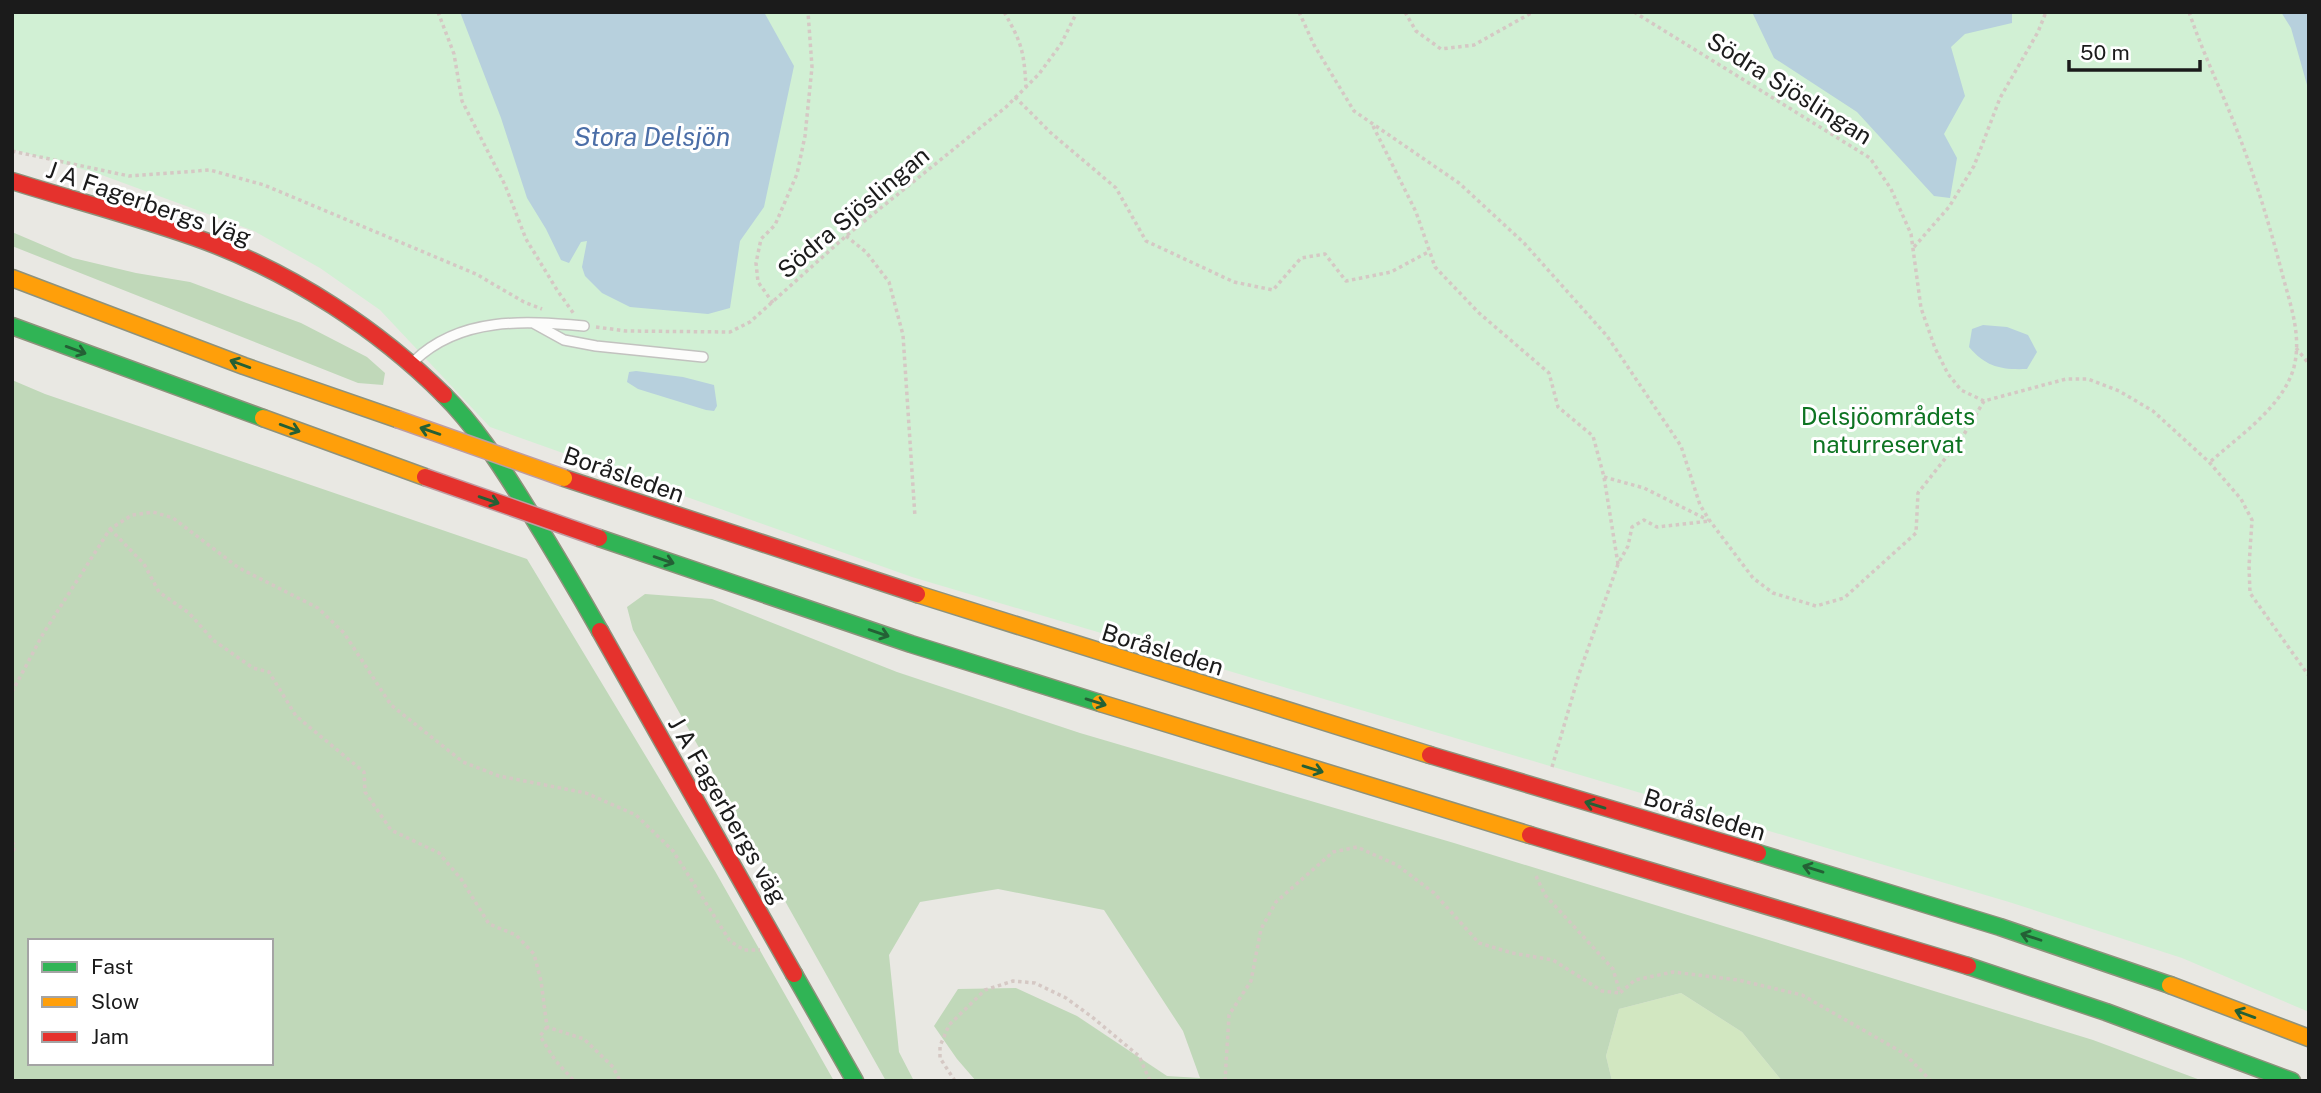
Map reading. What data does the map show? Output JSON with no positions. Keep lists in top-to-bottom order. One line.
{"streets":{"main road":["J A Fagerbergs Väg","Boråsleden","J A Fagerbergs väg"],"path":["Södra Sjöslingan"]},"crossings":[["J A Fagerbergs Väg","J A Fagerbergs väg"]],"water":["Stora Delsjön"],"parks":["Delsjöområdets naturreservat"],"legend":["Fast","Slow","Jam"],"scale_bar":"50 m"}
